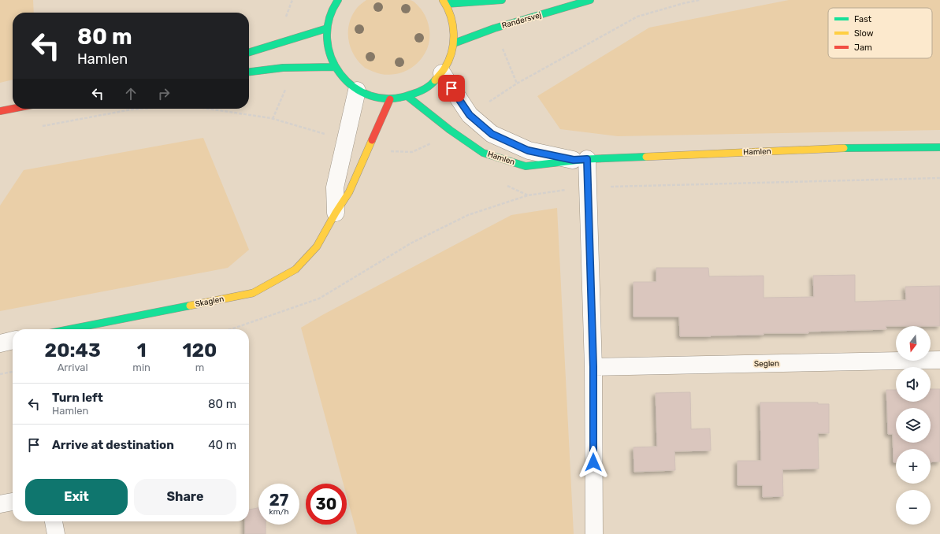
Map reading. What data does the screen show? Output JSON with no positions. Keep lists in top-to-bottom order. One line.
{"streets":{"street":["Randersvej","Hamlen","Skaglen","Seglen"]},"legend":["Fast","Slow","Jam"],"north":"bottom","page":{"turn":["80 m","Hamlen"],"map_buttons":["+","−"],"eta":["20:43","Arrival","1","min","120","m"],"list":[{"name":"Turn left","note":"Hamlen","value":"80 m"},{"name":"Arrive at destination","value":"40 m"}],"buttons":["Exit","Share"],"speed":"27 km/h","limit":"30"}}
